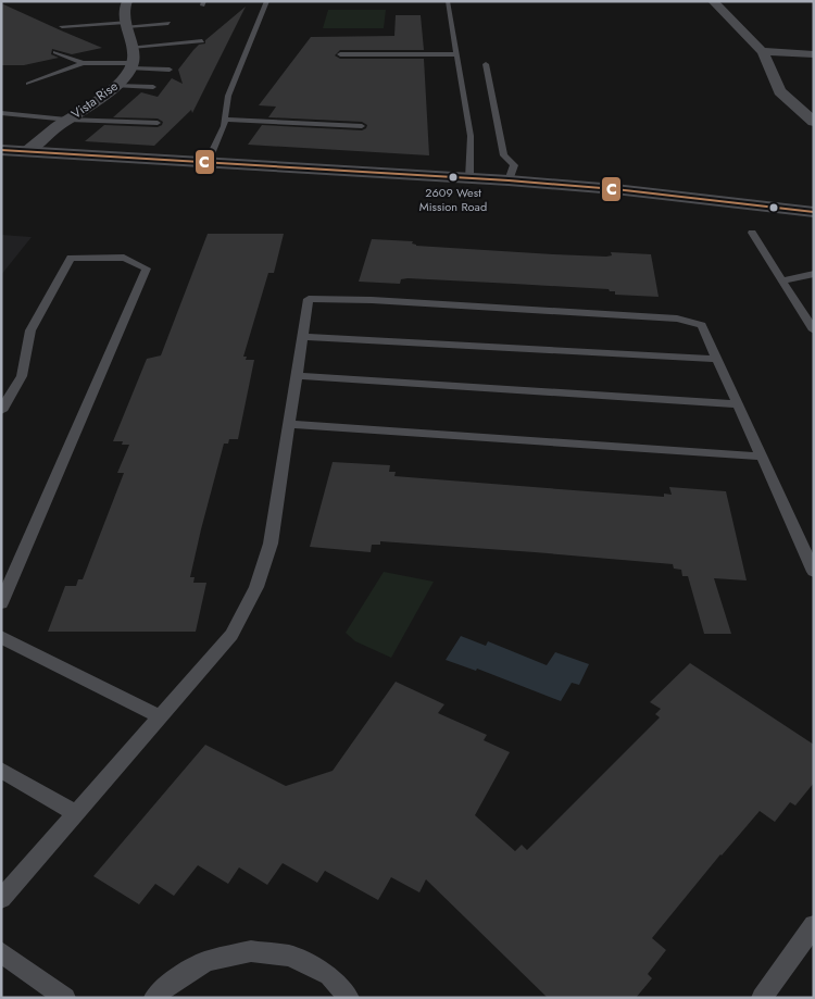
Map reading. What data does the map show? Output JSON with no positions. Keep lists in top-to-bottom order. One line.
{"streets":{"street":["Vista Rise"]},"places":["2609 West Mission Road"],"lines":["transit line C"]}
